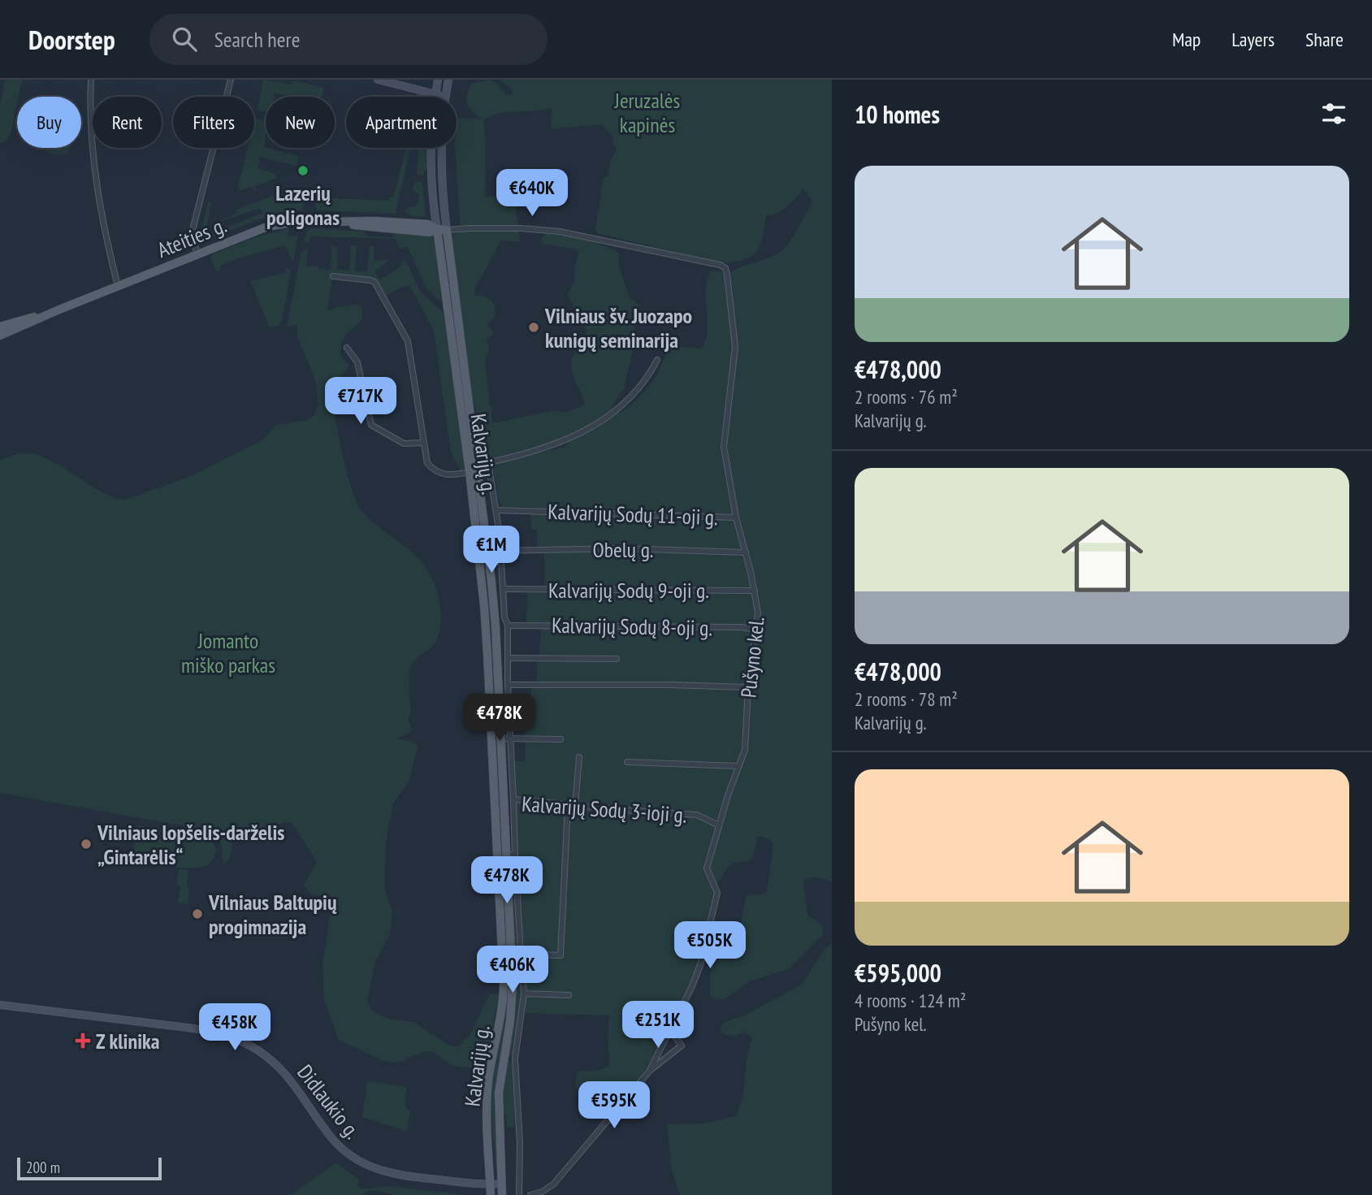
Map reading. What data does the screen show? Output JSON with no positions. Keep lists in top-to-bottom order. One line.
{"streets":{"main road":["Ateities g.","Kalvarijų g."],"street":["Kalvarijų Sodų 11-oji g.","Obelų g.","Kalvarijų Sodų 9-oji g.","Kalvarijų Sodų 8-oji g.","Pušyno kel.","Kalvarijų Sodų 3-ioji g.","Didlaukio g."]},"crossings":[["Ateities g.","Kalvarijų g."],["Ateities g.","Pušyno kel."],["Kalvarijų g.","Pušyno kel."],["Kalvarijų g.","Kalvarijų Sodų 3-ioji g."],["Kalvarijų g.","Didlaukio g."],["Kalvarijų Sodų 11-oji g.","Pušyno kel."],["Obelų g.","Pušyno kel."],["Kalvarijų Sodų 9-oji g.","Pušyno kel."],["Kalvarijų Sodų 8-oji g.","Pušyno kel."],["Pušyno kel.","Kalvarijų Sodų 3-ioji g."]],"parks":["Jeruzalės kapinės","Jomanto miško parkas"],"places":{"other":["Lazerių poligonas","Vilniaus šv. Juozapo kunigų seminarija","Vilniaus lopšelis-darželis „Gintarėlis“","Vilniaus Baltupių progimnazija"],"health":["Z klinika"]},"scale_bar":"200 m","page":{"header":"Doorstep","search":"Search here","nav":["Map","Layers","Share"],"heading":"10 homes","chip":["Buy","Rent","Filters","New","Apartment"],"list":[{"name":"€478,000","note":"2 rooms · 76 m² · Kalvarijų g."},{"name":"€478,000","note":"2 rooms · 78 m² · Kalvarijų g."},{"name":"€595,000","note":"4 rooms · 124 m² · Pušyno kel."}],"price":["€640K","€717K","€1M","€478K","€478K","€505K","€406K","€251K","€458K","€595K"],"scale":"200 m"}}
